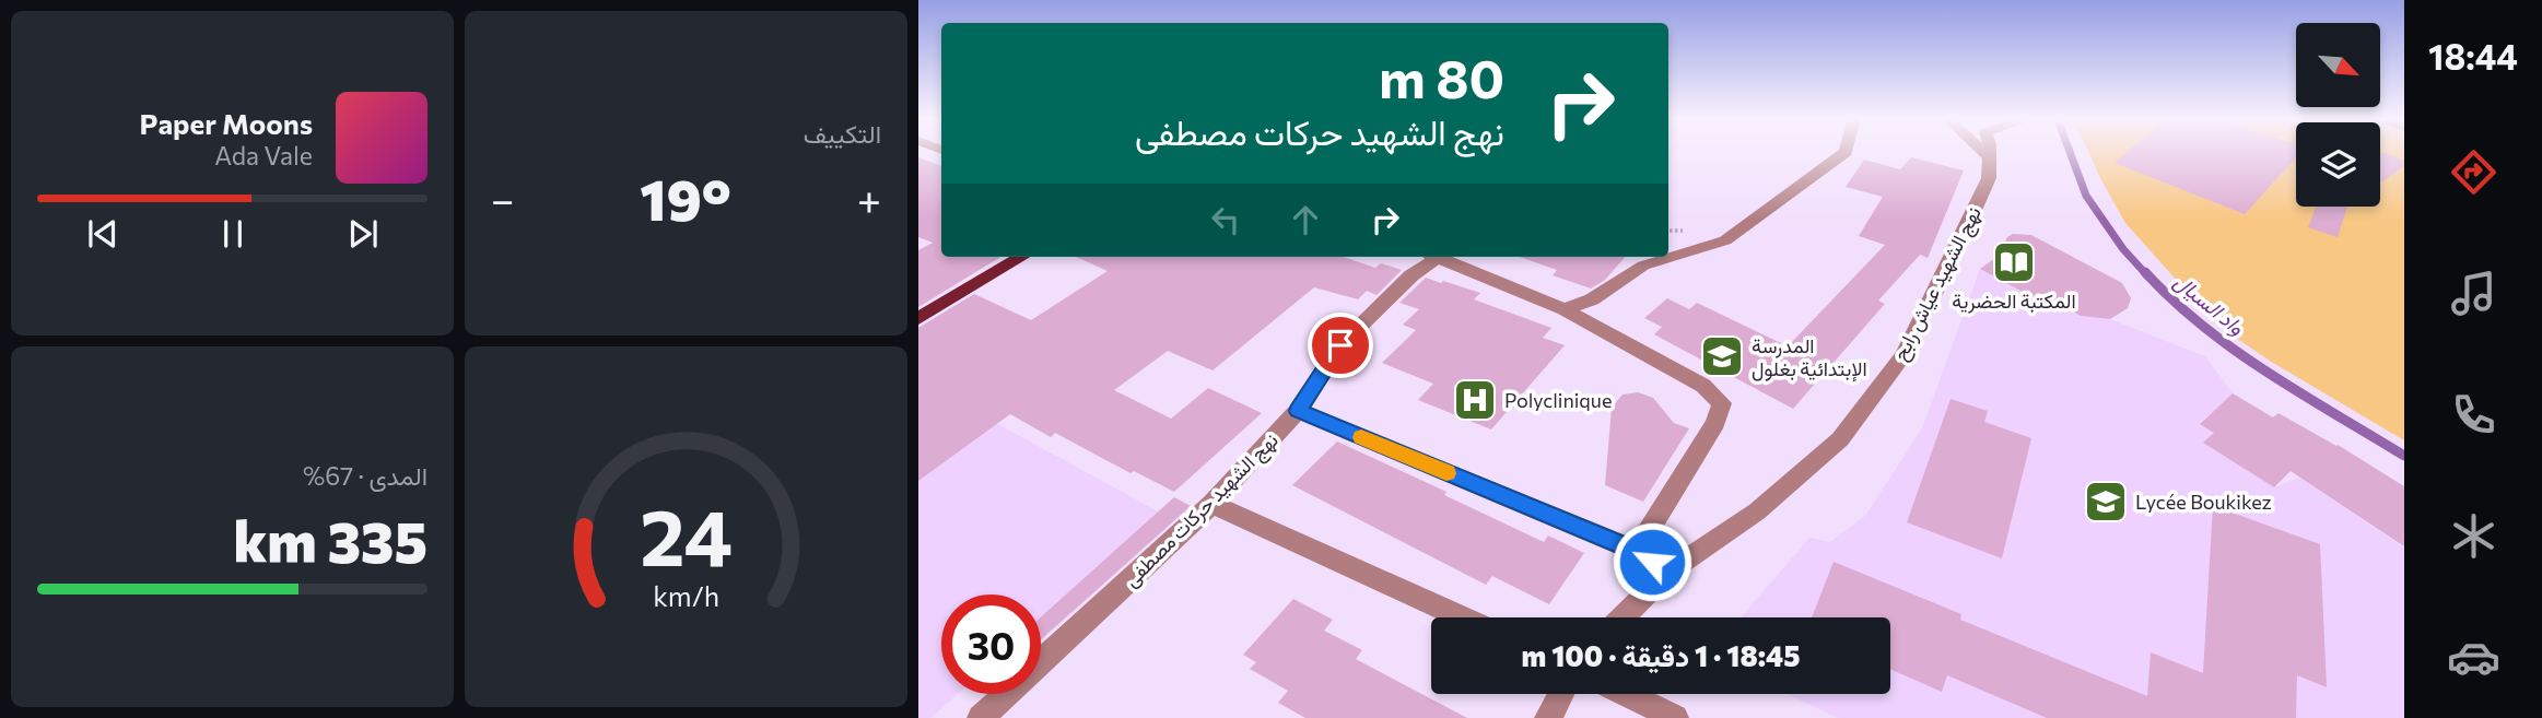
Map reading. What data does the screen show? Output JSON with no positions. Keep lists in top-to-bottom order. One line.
{"streets":{"street":["نهج الشهيد عياش رابح","نهج الشهيد حركات مصطفى"]},"water":["واد السيال"],"places":{"library":["المكتبة الحضرية"],"school or university":["المدرسة الإبتدائية بغلول","Lycée Boukikez"],"hospital":["Polyclinique"]},"north":"bottom right","page":{"tabs":"18:44","tile":["التكييف",["المدى · 67%","335 km"]],"turn":["80 m","نهج الشهيد حركات مصطفى"],"song":["Paper Moons","Ada Vale"],"heat":["−","19°","+"],"limit":"30","trip":"18:45 · 1 دقيقة · 100 m","gauge":["24","km/h"]}}
